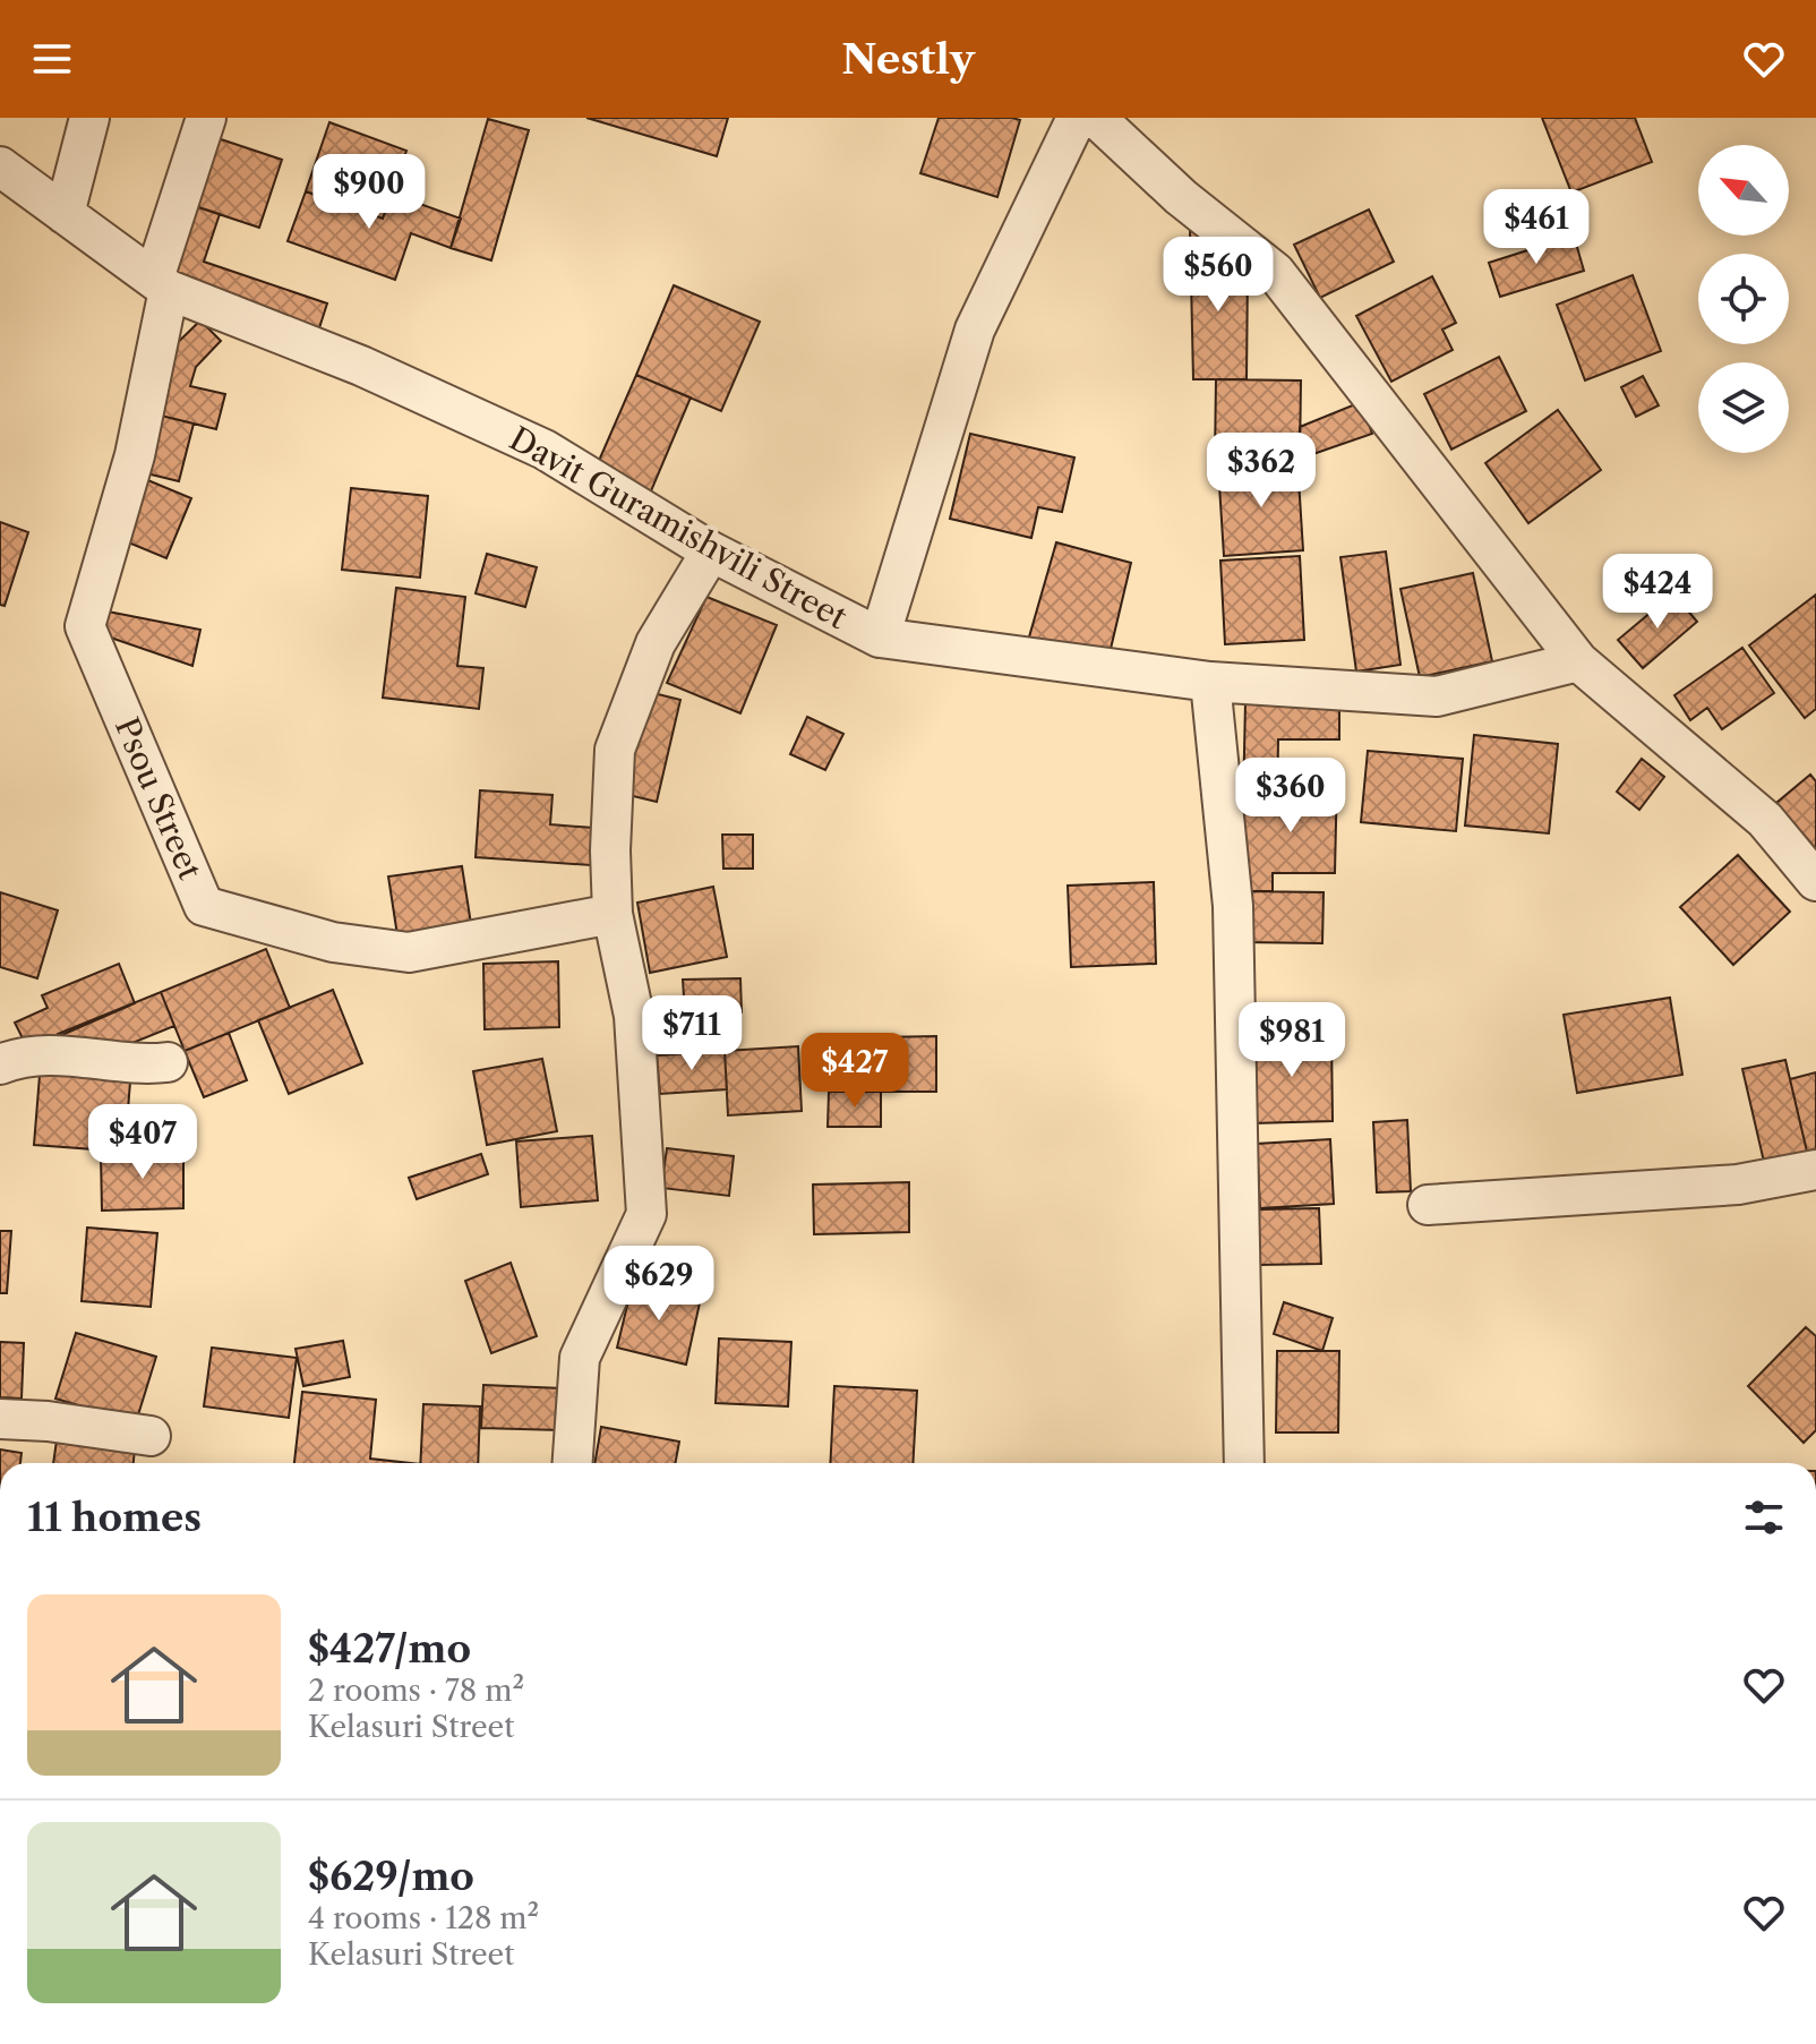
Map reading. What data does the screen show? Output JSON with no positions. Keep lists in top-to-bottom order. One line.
{"streets":{"street":["Davit Guramishvili Street","Psou Street"]},"crossings":[["Davit Guramishvili Street","Psou Street"]],"north":"top left","page":{"header":"Nestly","price":["$900","$461","$560","$362","$424","$360","$711","$981","$427","$407","$629"],"heading":"11 homes","list":[{"name":"$427/mo","note":"2 rooms · 78 m² · Kelasuri Street"},{"name":"$629/mo","note":"4 rooms · 128 m² · Kelasuri Street"}]}}
